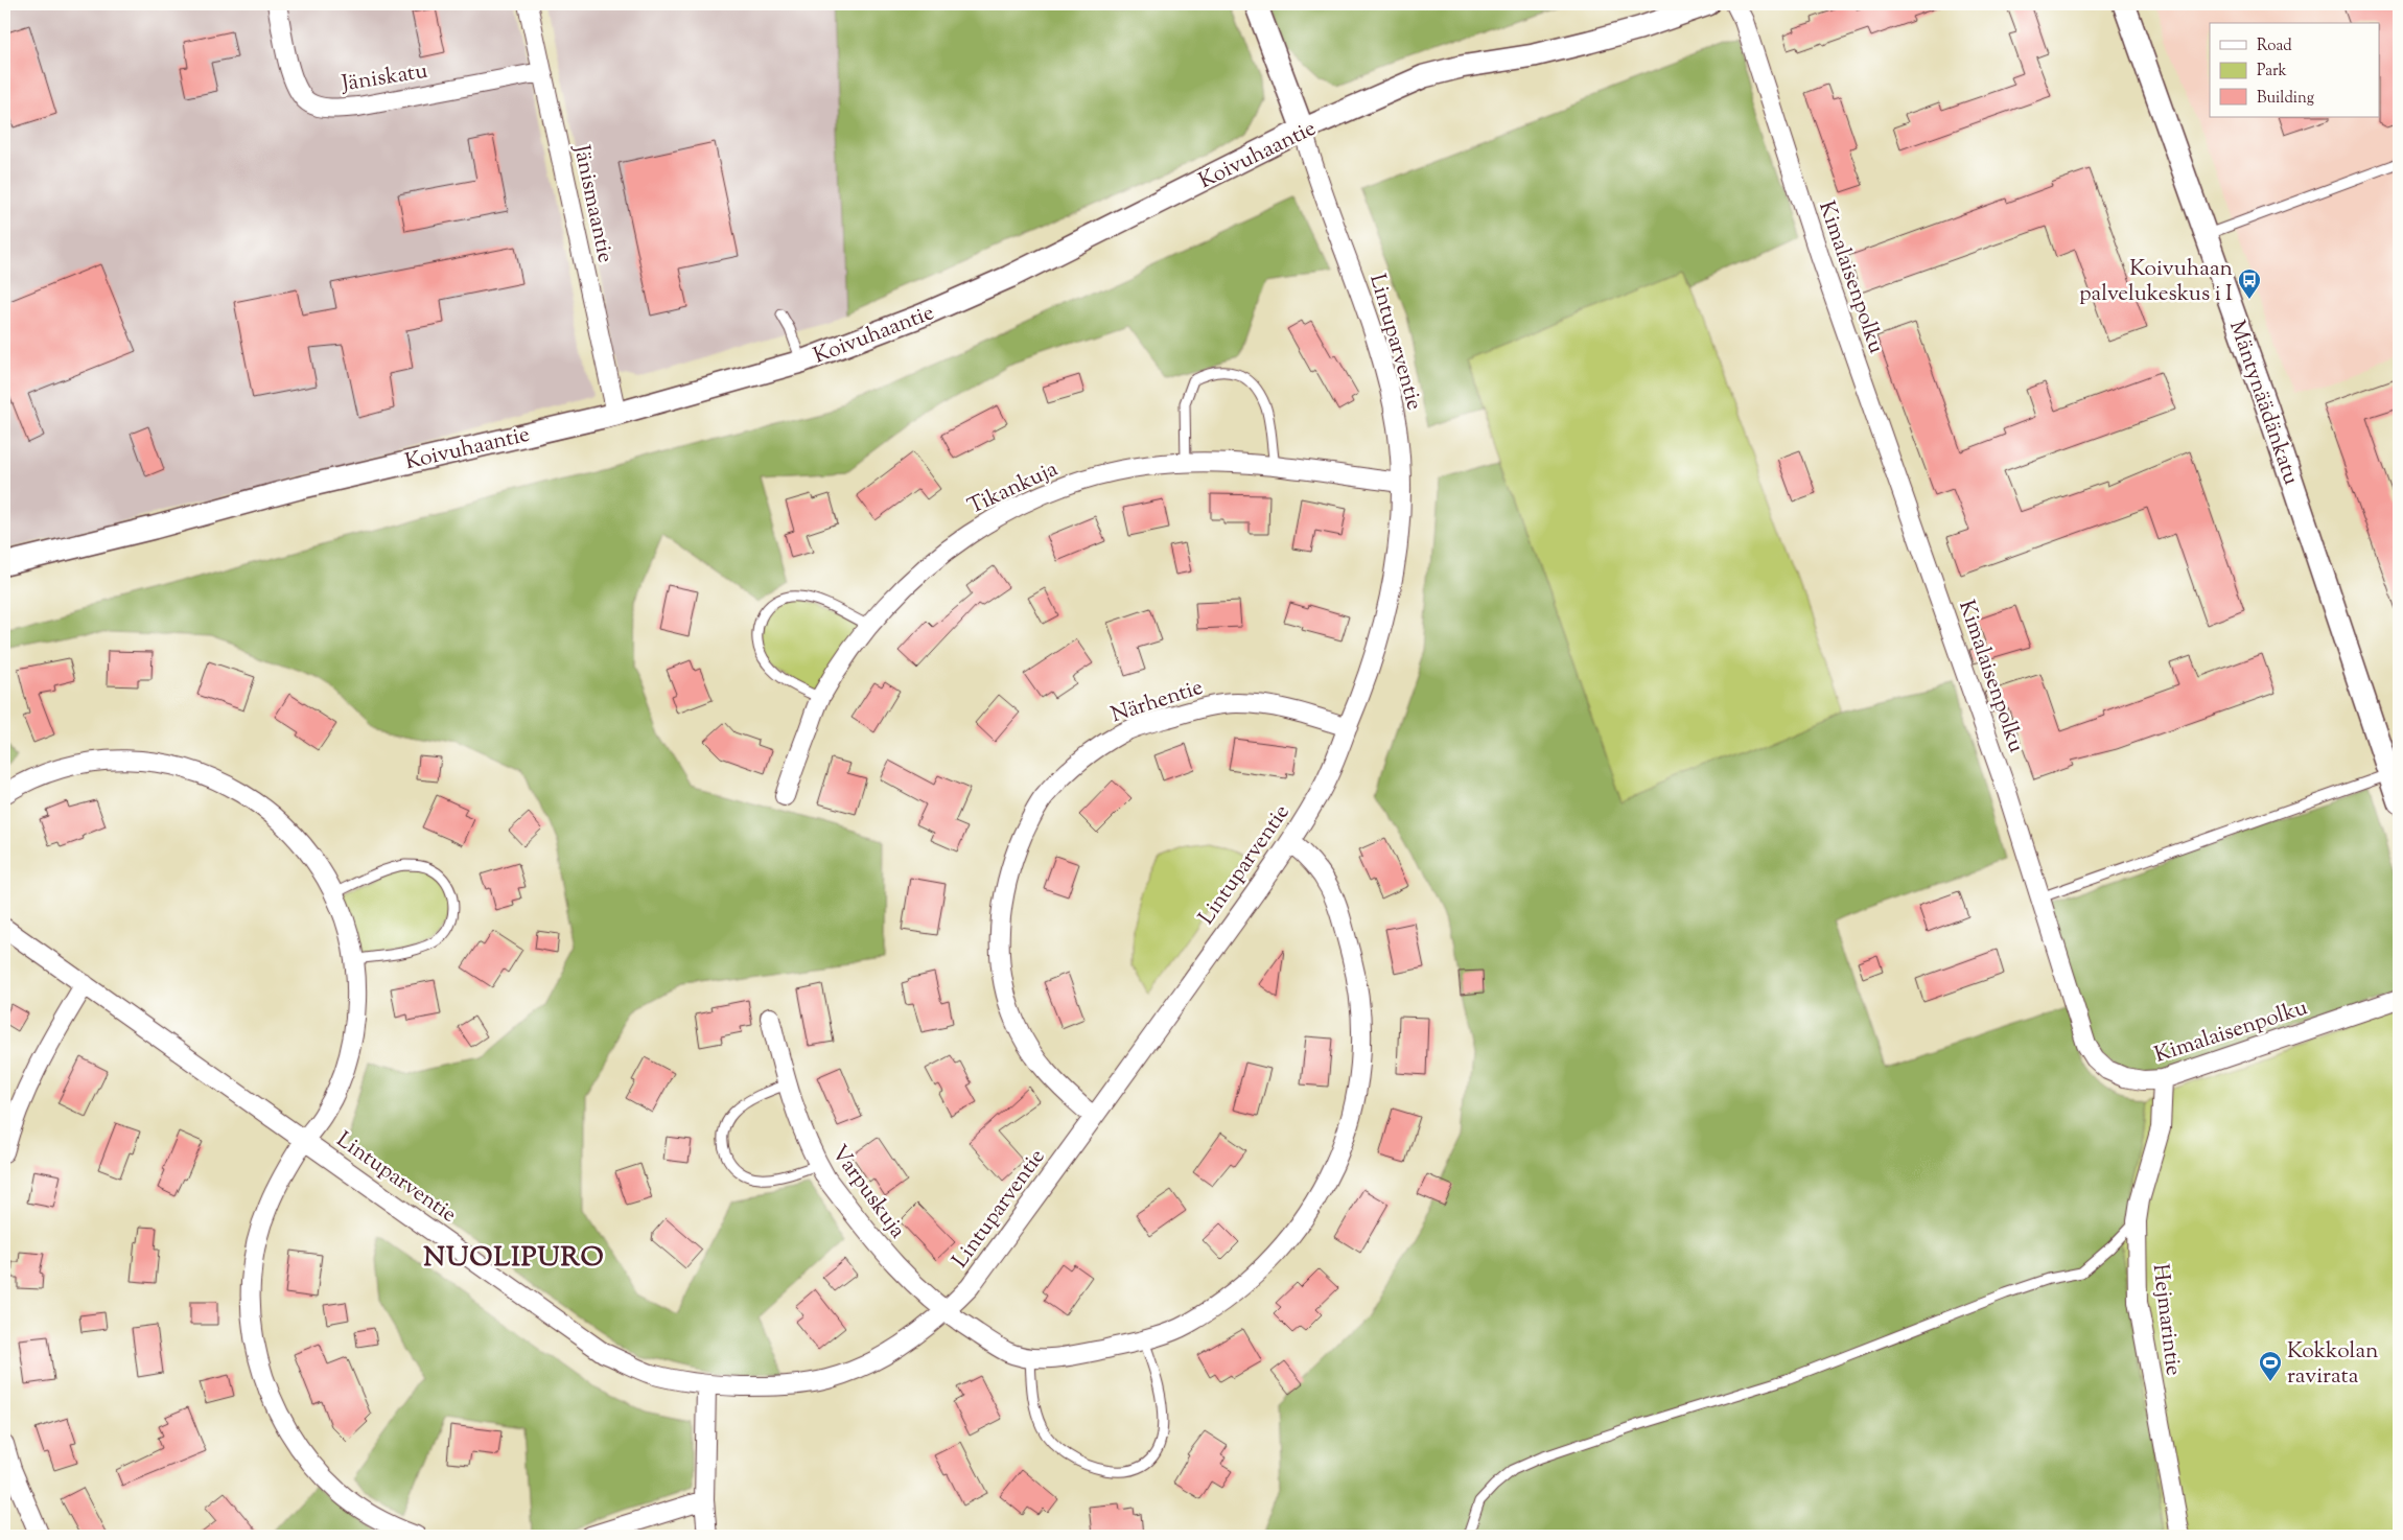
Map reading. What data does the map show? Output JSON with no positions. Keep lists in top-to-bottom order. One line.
{"streets":{"street":["Jäniskatu","Koivuhaantie","Jänismaantie","Kimalaisenpolku","Lintuparventie","Mäntynäädänkatu","Tikankuja","Närhentie","Varpuskuja","Hejmarintie"]},"crossings":[["Jäniskatu","Jänismaantie"],["Koivuhaantie","Jänismaantie"],["Koivuhaantie","Lintuparventie"],["Kimalaisenpolku","Hejmarintie"],["Lintuparventie","Tikankuja"],["Lintuparventie","Närhentie"],["Lintuparventie","Varpuskuja"]],"districts":["NUOLIPURO"],"places":{"bus stop":["Koivuhaan palvelukeskus i I"],"sports":["Kokkolan ravirata"]},"legend":["Road","Park","Building"]}
